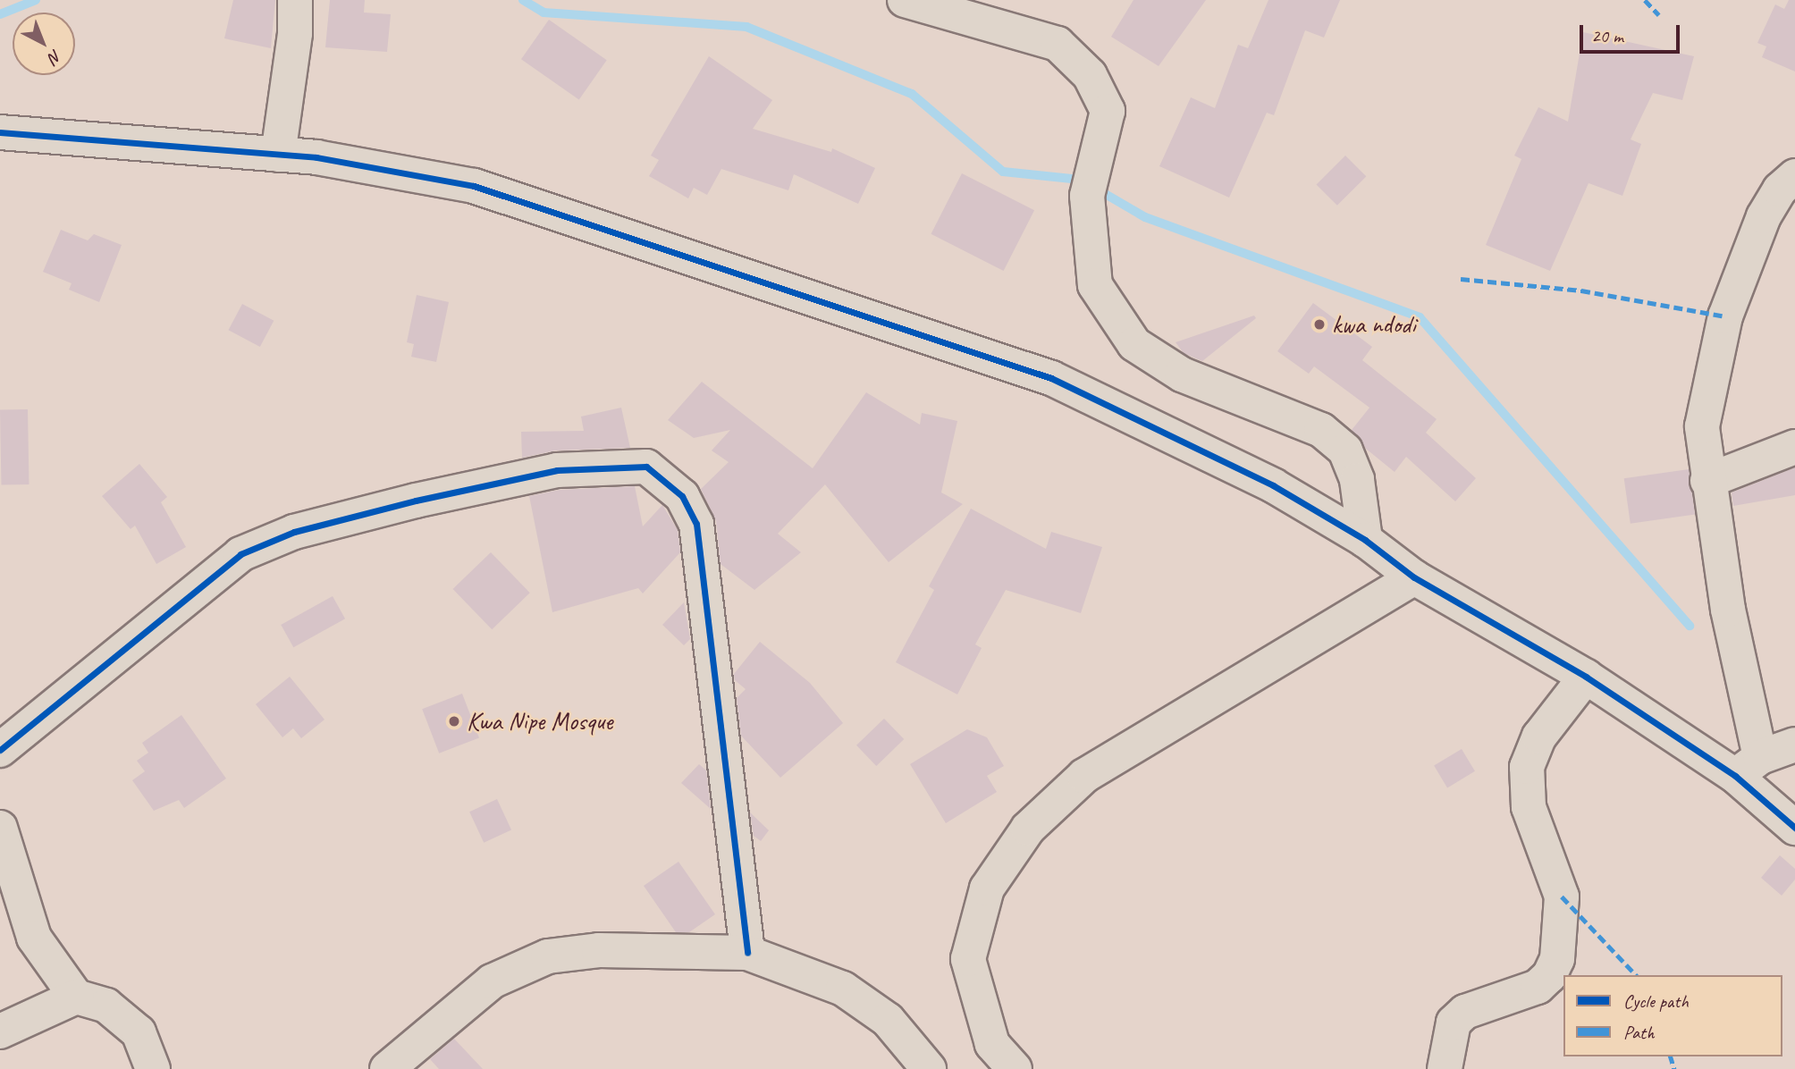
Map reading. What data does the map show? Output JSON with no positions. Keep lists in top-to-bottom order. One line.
{"places":["kwa ndodi","Kwa Nipe Mosque"],"legend":["Cycle path","Path"],"scale_bar":"20 m","north":"bottom right"}
